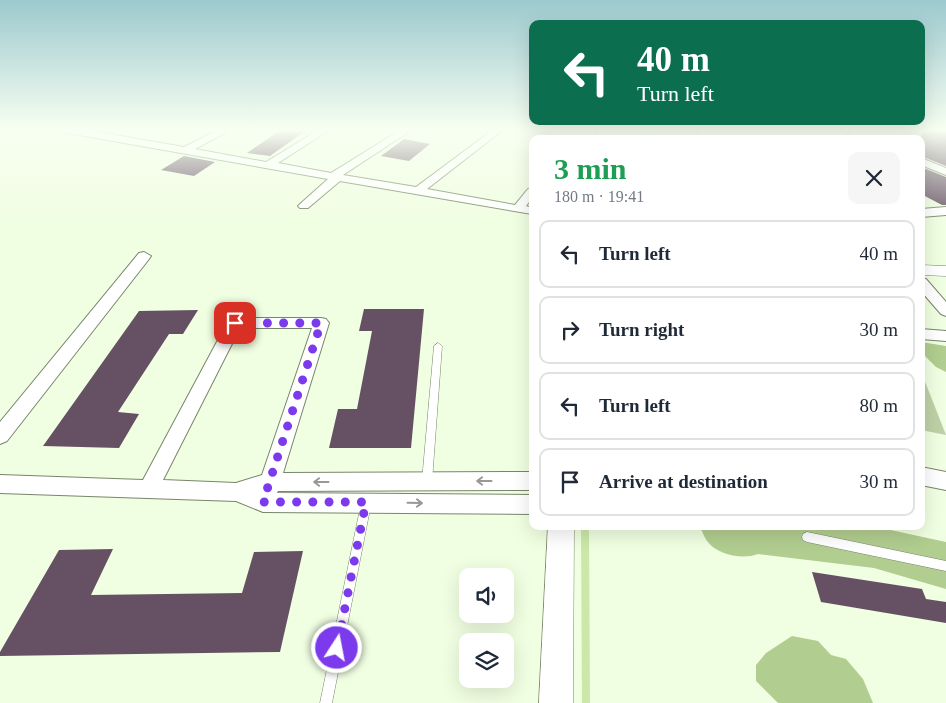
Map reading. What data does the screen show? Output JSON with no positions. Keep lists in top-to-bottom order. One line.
{"page":{"turn":["40 m","Turn left"],"heading":["3 min","180 m · 19:41"],"list":[{"name":"Turn left","value":"40 m"},{"name":"Turn right","value":"30 m"},{"name":"Turn left","value":"80 m"},{"name":"Arrive at destination","value":"30 m"}]}}
